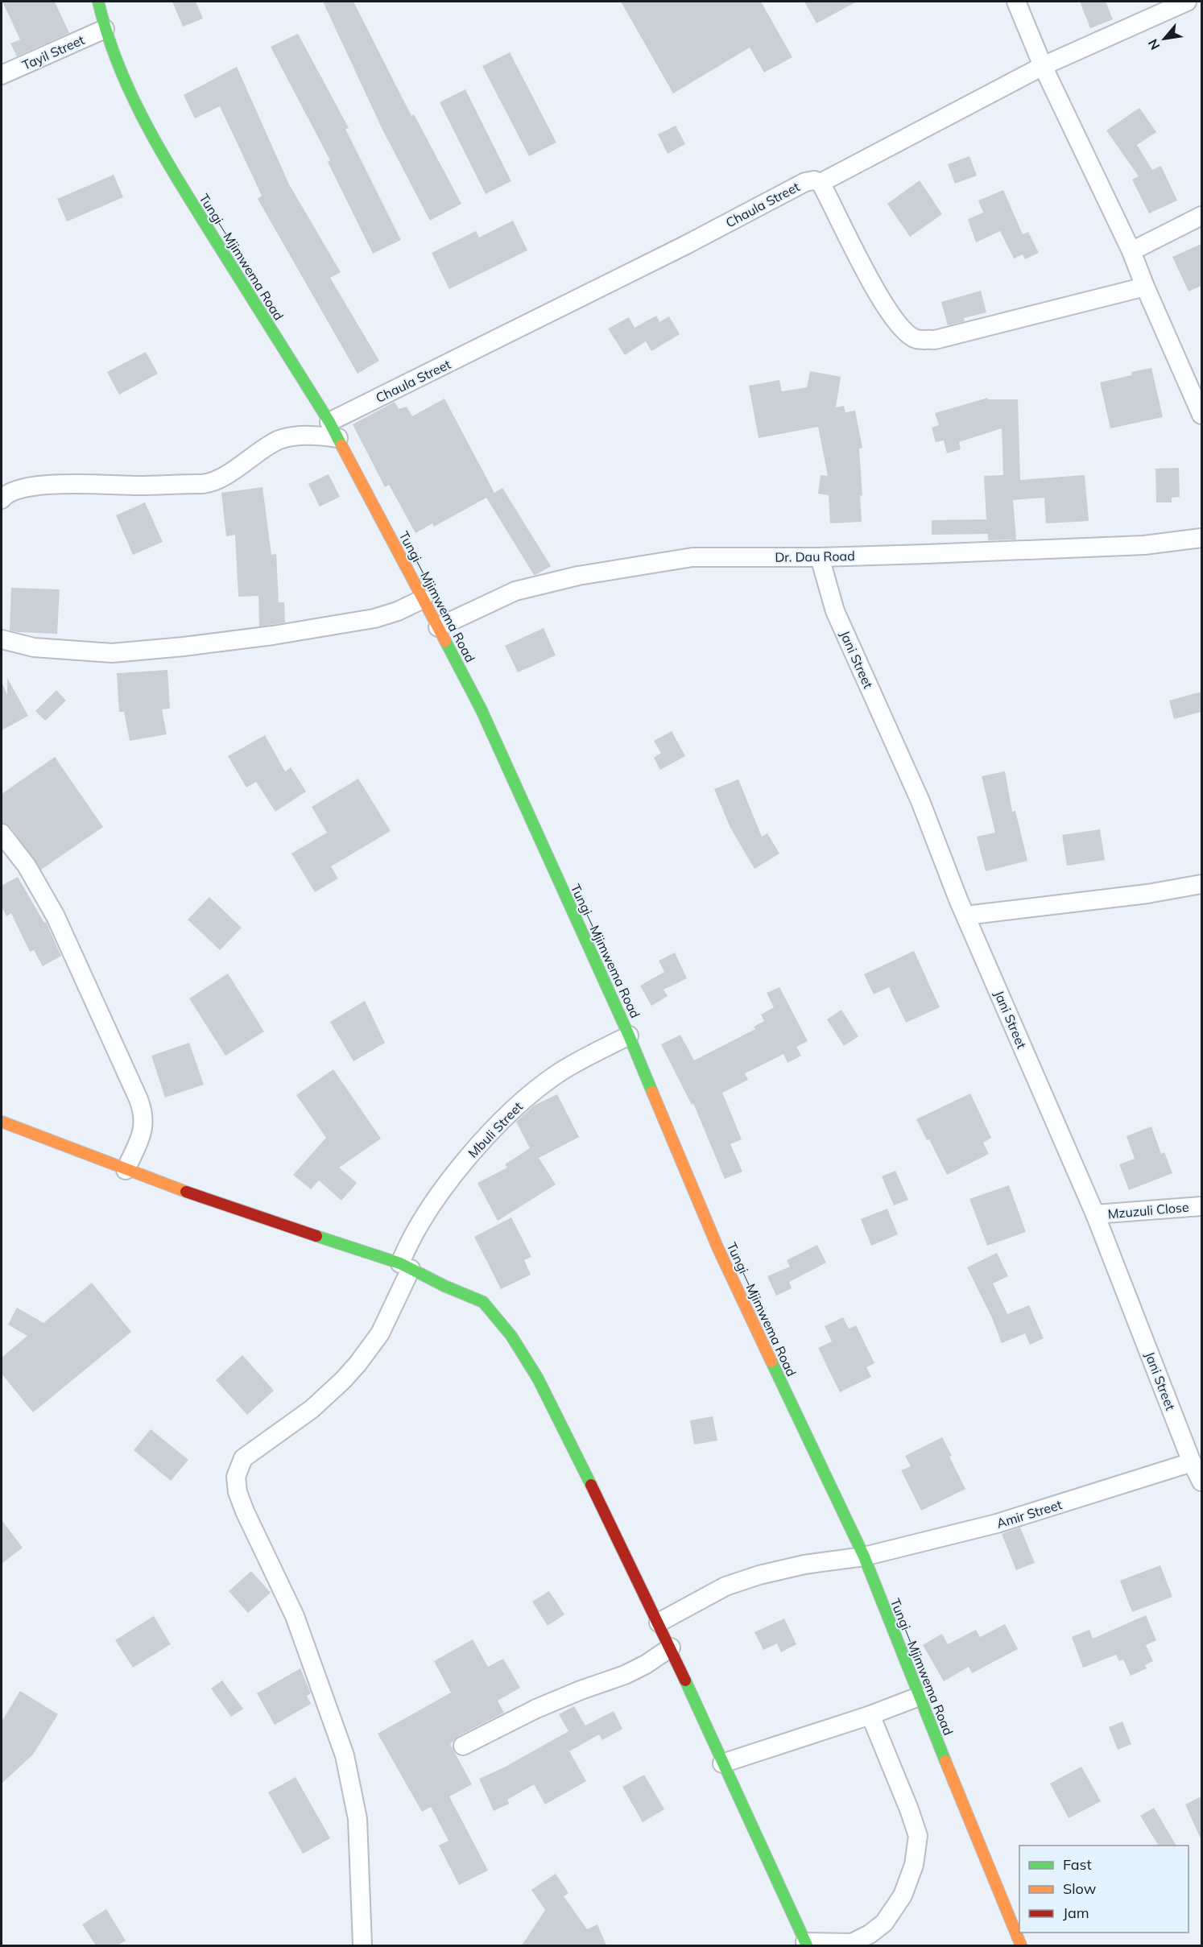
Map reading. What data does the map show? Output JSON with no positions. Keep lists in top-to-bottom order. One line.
{"streets":{"street":["Tayil Street","Chaula Street","Tungi—Mjimwema Road","Dr. Dau Road","Jani Street","Mbuli Street","Mzuzuli Close","Amir Street"]},"crossings":[["Tayil Street","Tungi—Mjimwema Road"],["Chaula Street","Tungi—Mjimwema Road"],["Tungi—Mjimwema Road","Dr. Dau Road"],["Tungi—Mjimwema Road","Mbuli Street"],["Tungi—Mjimwema Road","Amir Street"],["Dr. Dau Road","Jani Street"],["Jani Street","Mzuzuli Close"],["Jani Street","Amir Street"]],"legend":["Fast","Slow","Jam"],"north":"bottom left"}
